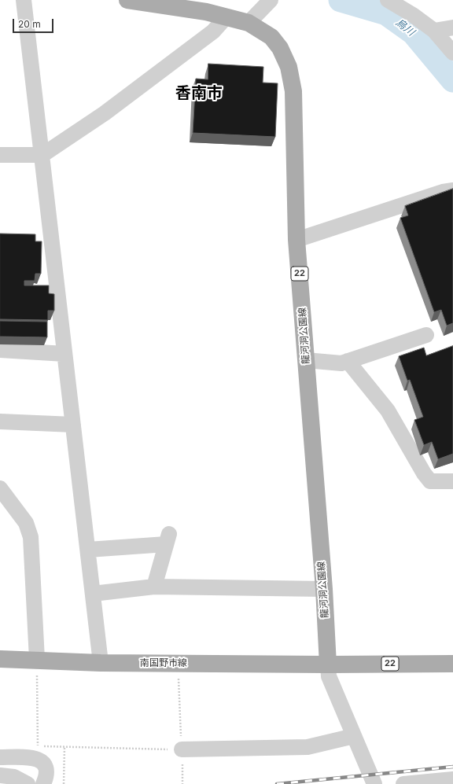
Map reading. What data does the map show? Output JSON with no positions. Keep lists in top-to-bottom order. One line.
{"streets":{"main road":["22","龍河洞公園線","南国野市線"]},"crossings":[["22","龍河洞公園線"],["22","南国野市線"],["龍河洞公園線","南国野市線"]],"districts":["香南市"],"water":["烏川"],"scale_bar":"20 m"}
